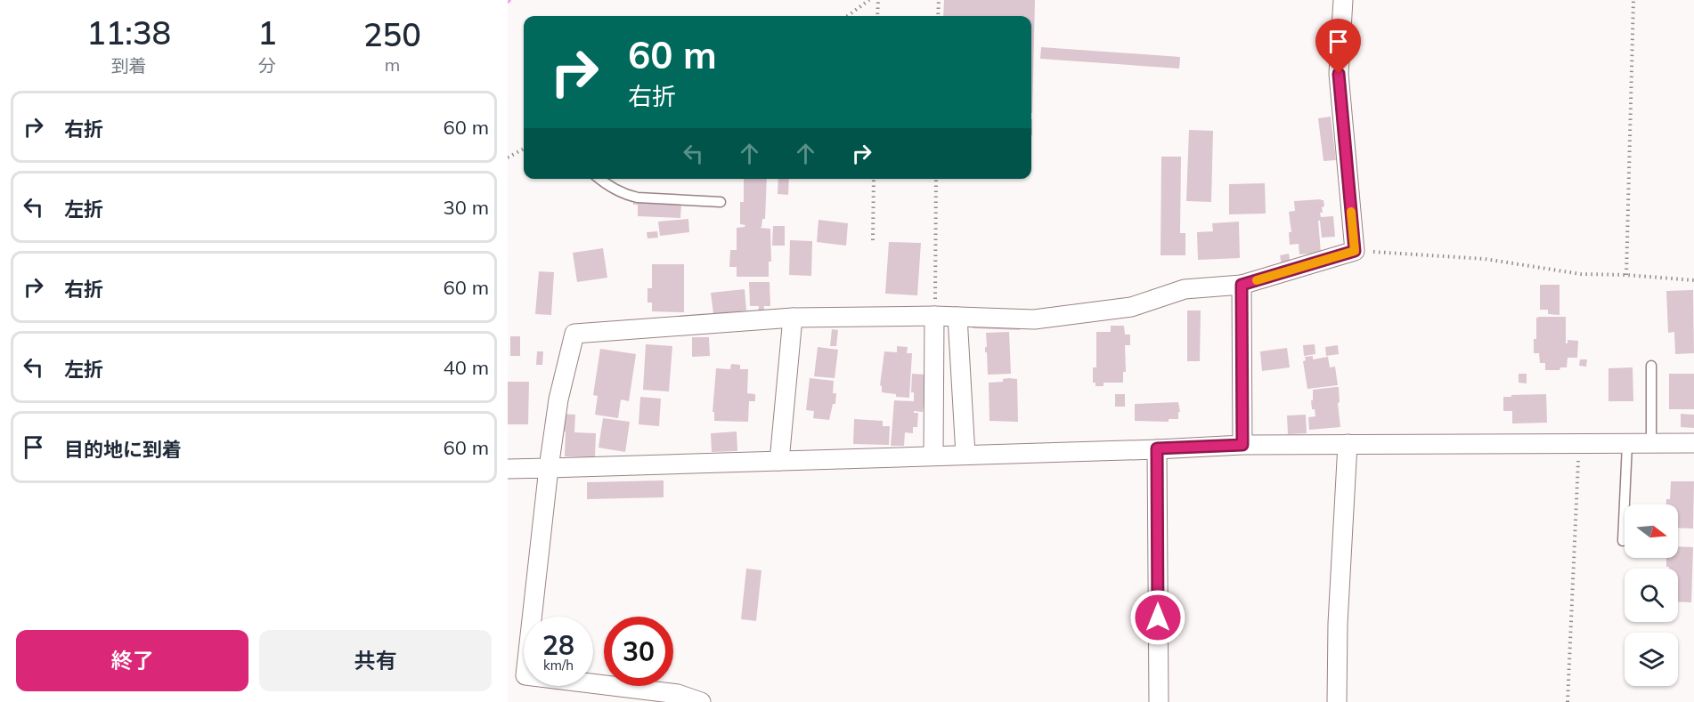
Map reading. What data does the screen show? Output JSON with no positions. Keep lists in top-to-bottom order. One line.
{"north":"right","page":{"eta":["11:38","到着","1","分","250","m"],"turn":["60 m","右折"],"list":[{"name":"右折","value":"60 m"},{"name":"左折","value":"30 m"},{"name":"右折","value":"60 m"},{"name":"左折","value":"40 m"},{"name":"目的地に到着","value":"60 m"}],"speed":"28 km/h","limit":"30","buttons":["終了","共有"]}}
